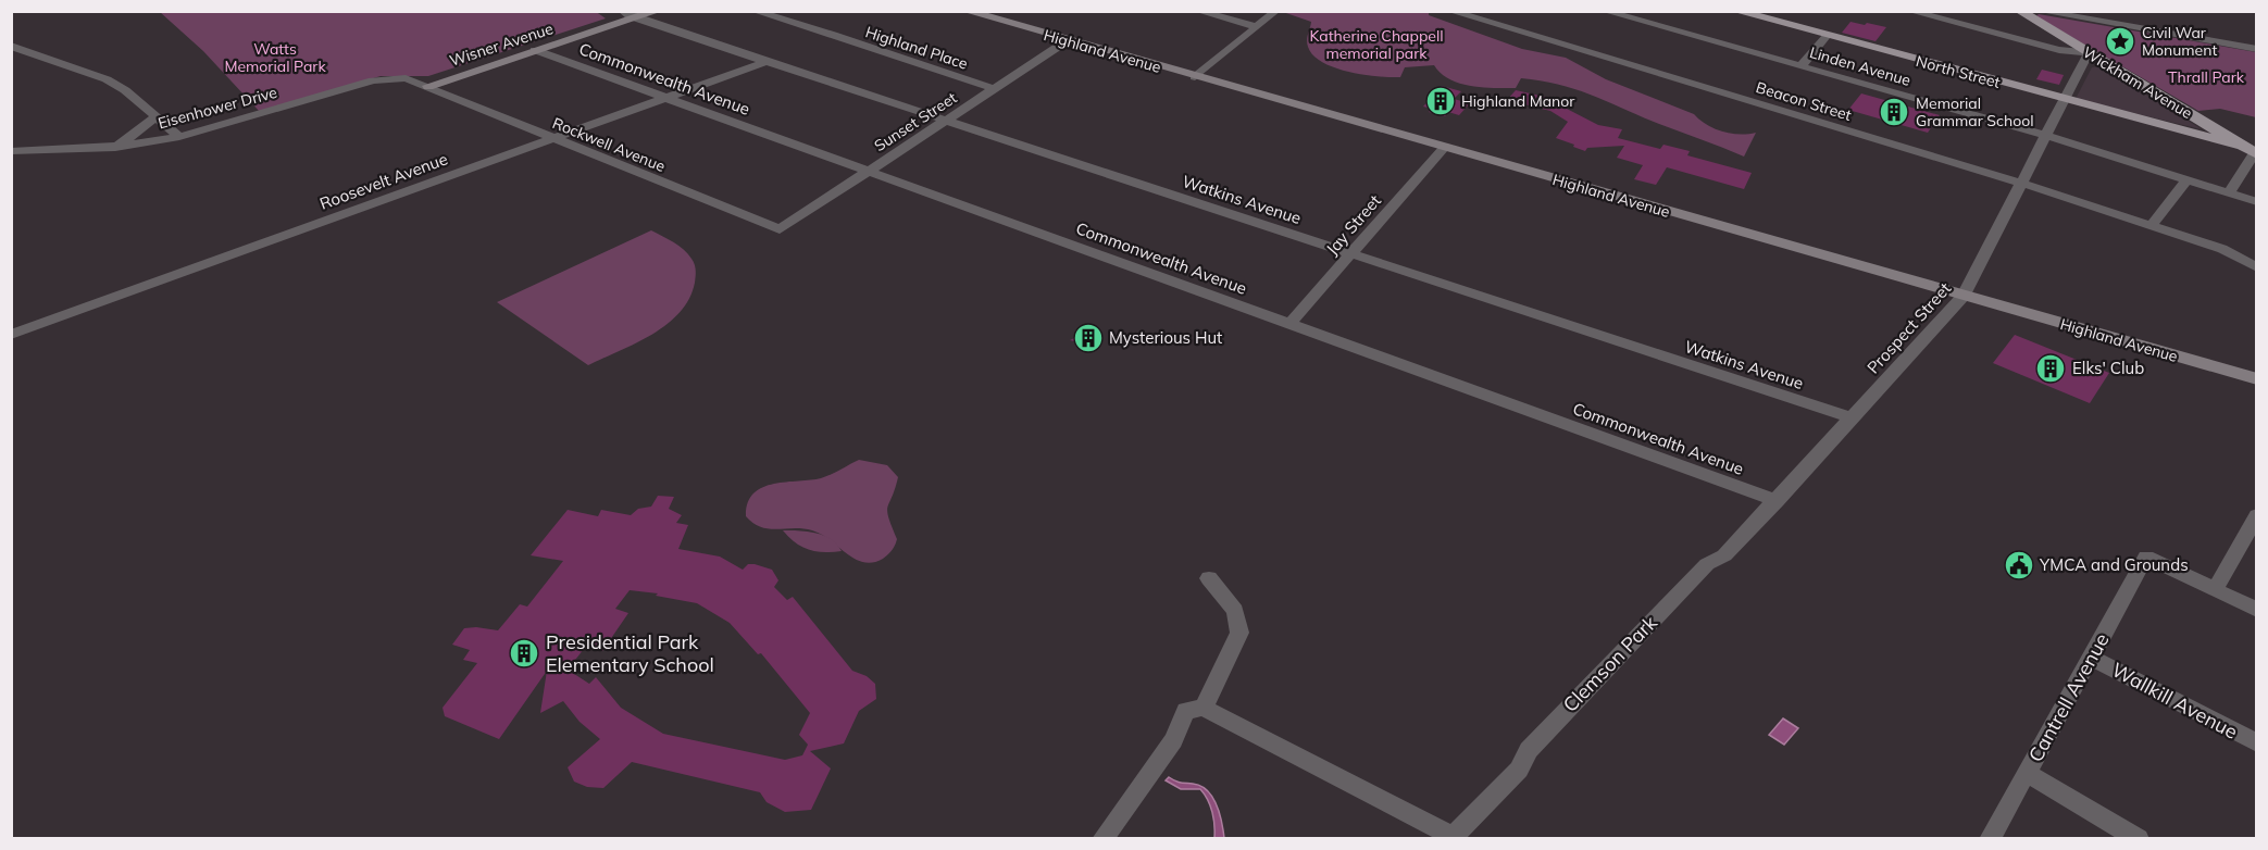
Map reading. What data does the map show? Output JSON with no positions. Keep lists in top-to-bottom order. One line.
{"streets":{"main road":["North Street","Wickham Avenue"],"street":["Wisner Avenue","Highland Place","Highland Avenue","Linden Avenue","Commonwealth Avenue","Beacon Street","Eisenhower Drive","Sunset Street","Rockwell Avenue","Roosevelt Avenue","Watkins Avenue","Jay Street","Prospect Street","Clemson Park","Cantrell Avenue","Wallkill Avenue"]},"crossings":[["Wisner Avenue","Commonwealth Avenue"],["Wisner Avenue","Eisenhower Drive"],["Wisner Avenue","Rockwell Avenue"],["Wisner Avenue","Watkins Avenue"],["Highland Place","Sunset Street"],["Highland Avenue","Sunset Street"],["Highland Avenue","Jay Street"],["Highland Avenue","Prospect Street"],["Linden Avenue","Prospect Street"],["North Street","Wickham Avenue"],["North Street","Prospect Street"],["Commonwealth Avenue","Sunset Street"],["Commonwealth Avenue","Roosevelt Avenue"],["Commonwealth Avenue","Jay Street"],["Commonwealth Avenue","Prospect Street"],["Commonwealth Avenue","Clemson Park"],["Wickham Avenue","Prospect Street"],["Beacon Street","Prospect Street"],["Eisenhower Drive","Rockwell Avenue"],["Sunset Street","Rockwell Avenue"],["Sunset Street","Watkins Avenue"],["Rockwell Avenue","Roosevelt Avenue"],["Roosevelt Avenue","Watkins Avenue"],["Watkins Avenue","Jay Street"],["Watkins Avenue","Prospect Street"],["Prospect Street","Clemson Park"],["Cantrell Avenue","Wallkill Avenue"]],"parks":["Katherine Chappell memorial park","Watts Memorial Park","Thrall Park"],"places":{"place":["Civil War Monument"],"building":["Highland Manor","Memorial Grammar School","Mysterious Hut","Elks' Club","Presidential Park Elementary School"],"public building":["YMCA and Grounds"]}}
